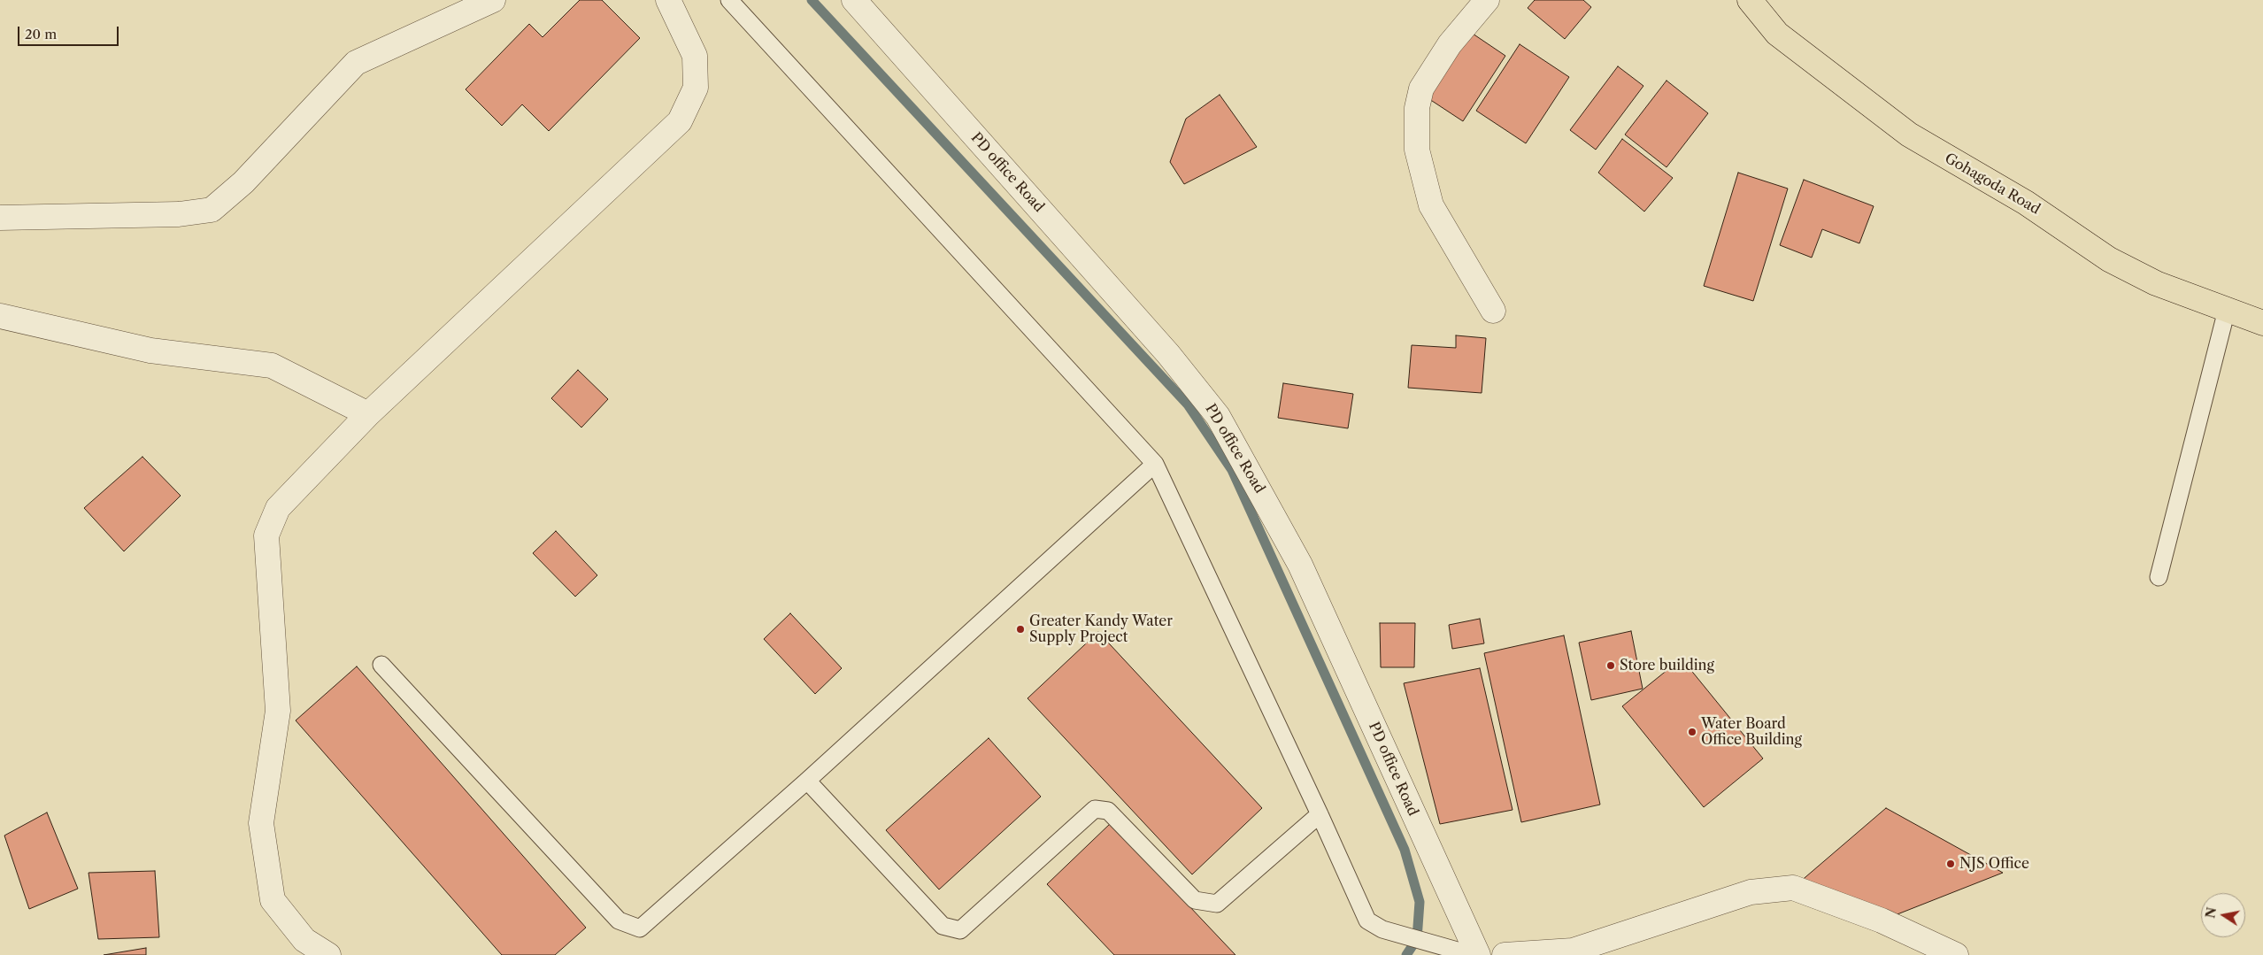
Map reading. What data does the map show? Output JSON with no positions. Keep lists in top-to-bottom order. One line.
{"streets":{"main road":["Gohagoda Road"],"street":["PD office Road"]},"places":["Greater Kandy Water Supply Project","Store building","Water Board Office Building","NJS Office"],"scale_bar":"20 m","north":"left"}
